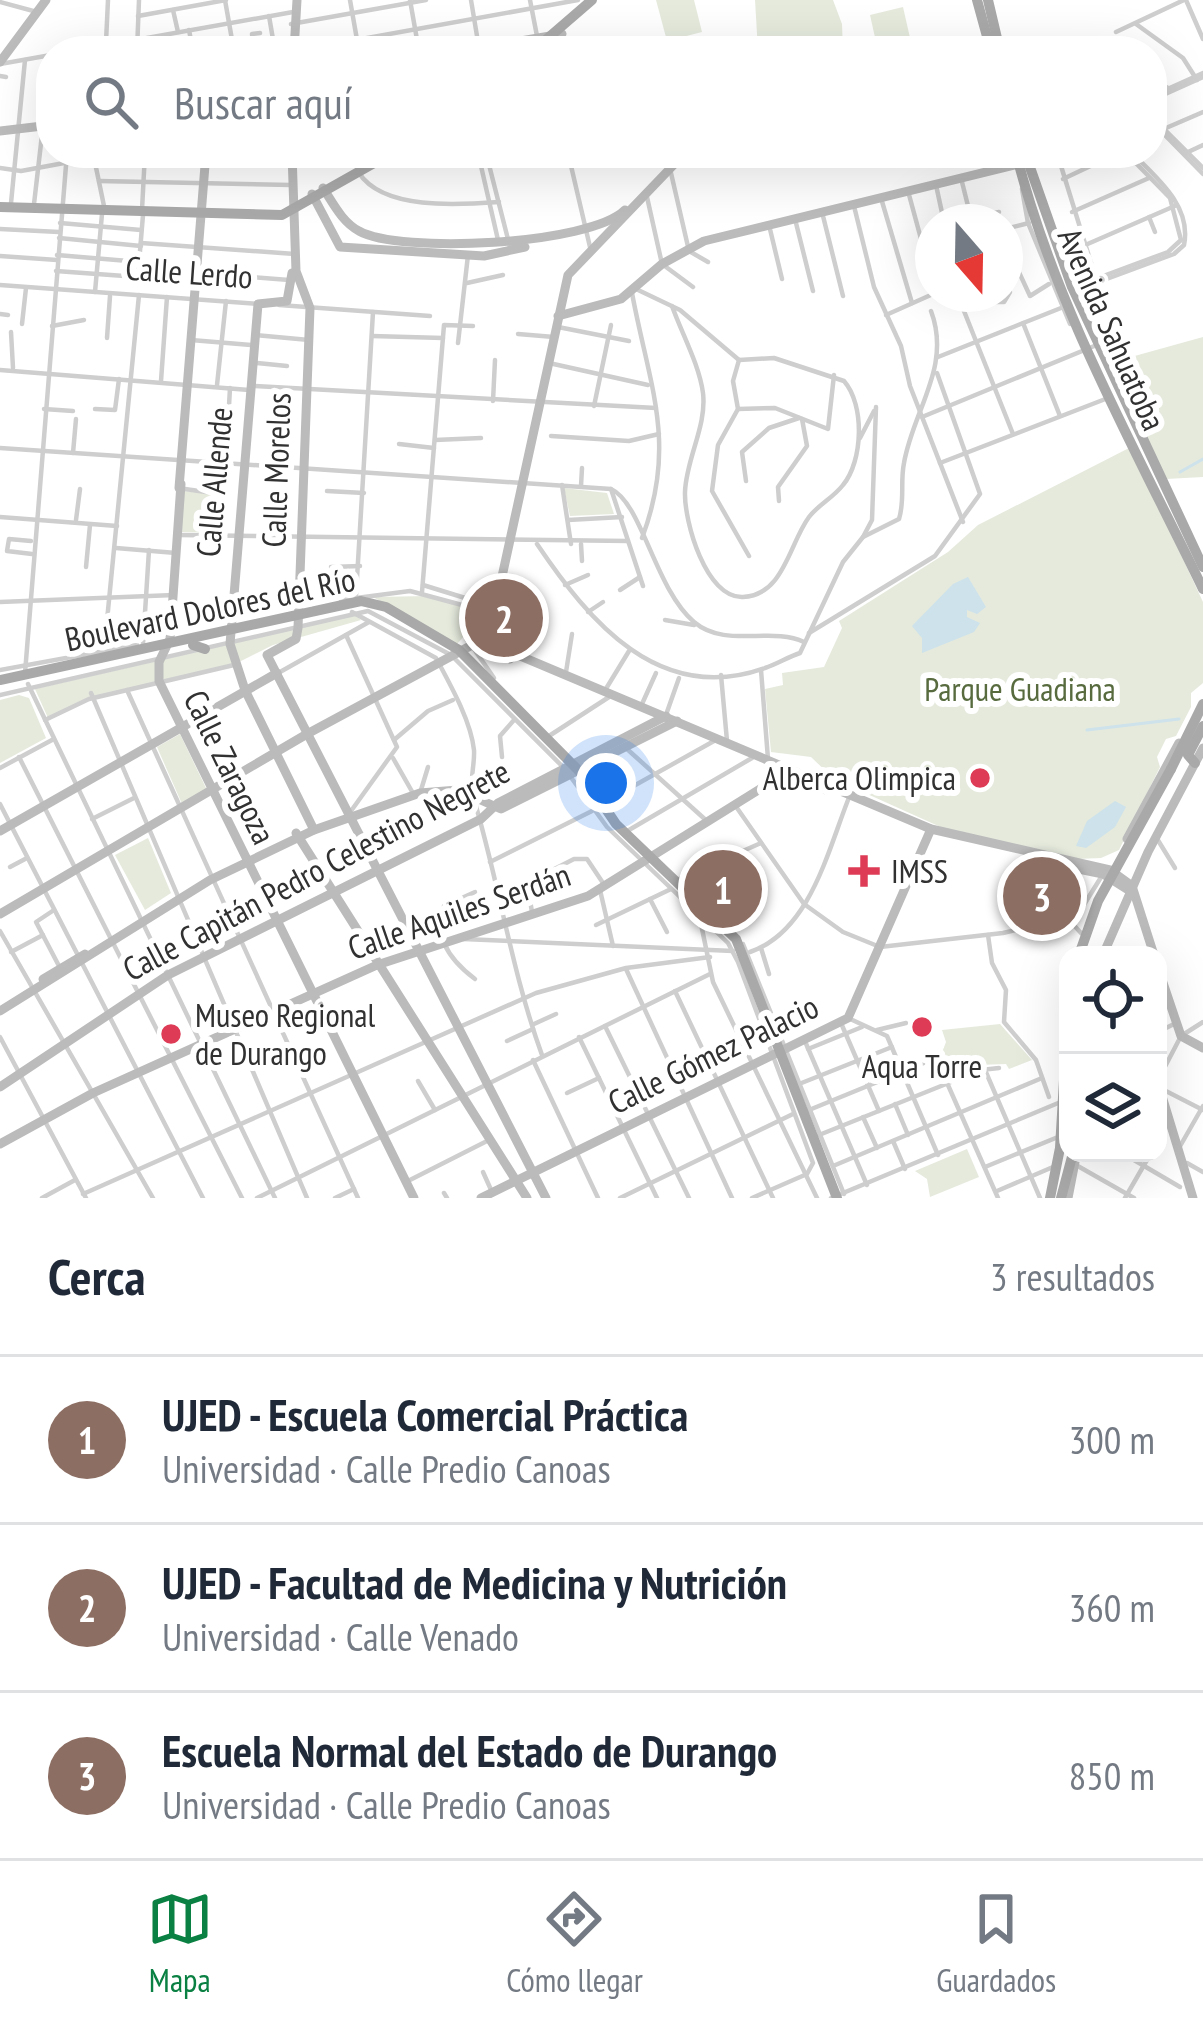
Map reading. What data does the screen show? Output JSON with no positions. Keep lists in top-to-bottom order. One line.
{"streets":{"main road":["Avenida Sahuatoba","Boulevard Dolores del Río"],"street":["Calle Lerdo","Calle Morelos","Calle Allende","Calle Zaragoza","Calle Capitán Pedro Celestino Negrete","Calle Aquiles Serdán","Calle Gómez Palacio"]},"crossings":[["Calle Lerdo","Calle Morelos"],["Calle Lerdo","Calle Allende"],["Calle Morelos","Boulevard Dolores del Río"],["Calle Allende","Boulevard Dolores del Río"],["Boulevard Dolores del Río","Calle Capitán Pedro Celestino Negrete"],["Boulevard Dolores del Río","Calle Aquiles Serdán"],["Boulevard Dolores del Río","Calle Gómez Palacio"],["Calle Zaragoza","Calle Capitán Pedro Celestino Negrete"],["Calle Zaragoza","Calle Aquiles Serdán"]],"parks":["Parque Guadiana"],"places":{"other":["Alberca Olimpica","Aqua Torre","Museo Regional de Durango"],"health":["IMSS"]},"north":"bottom","page":{"search":"Buscar aquí","pins":["2","1","3"],"heading":["Cerca","3 resultados"],"list":[{"mark":"1","name":"UJED - Escuela Comercial Práctica","note":"Universidad · Calle Predio Canoas","value":"300 m"},{"mark":"2","name":"UJED - Facultad de Medicina y Nutrición","note":"Universidad · Calle Venado","value":"360 m"},{"mark":"3","name":"Escuela Normal del Estado de Durango","note":"Universidad · Calle Predio Canoas","value":"850 m"}],"nav":["Mapa","Cómo llegar","Guardados"]}}
